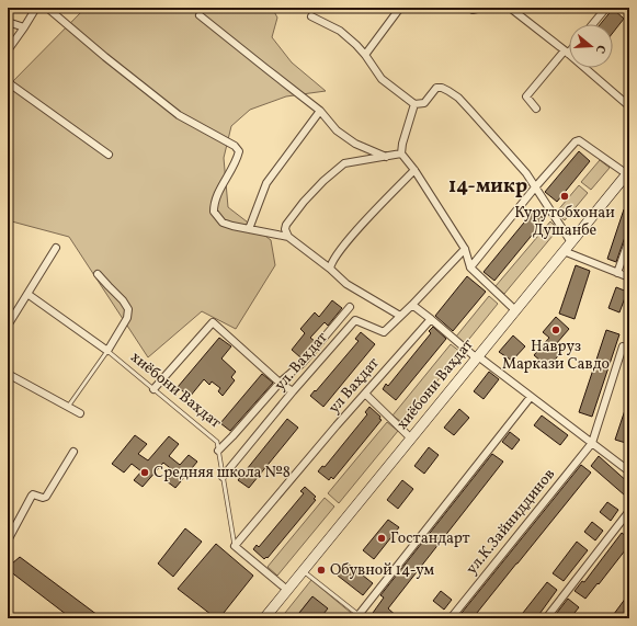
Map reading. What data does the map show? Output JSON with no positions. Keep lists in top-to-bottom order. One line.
{"streets":{"main road":["хиёбони Ваҳдат"],"street":["ул. Вахдат","ул Ваҳдат","ул.К.Зайниддинов"],"lane":["хиёбони Вахдат"]},"crossings":[["ул. Вахдат","хиёбони Вахдат"],["ул Ваҳдат","хиёбони Вахдат"]],"districts":["14-микр"],"places":["Курутобхонаи Душанбе","Навруз Маркази Савдо","Средняя школа №8","Гостандарт","Обувной 14-ум"],"north":"right"}
